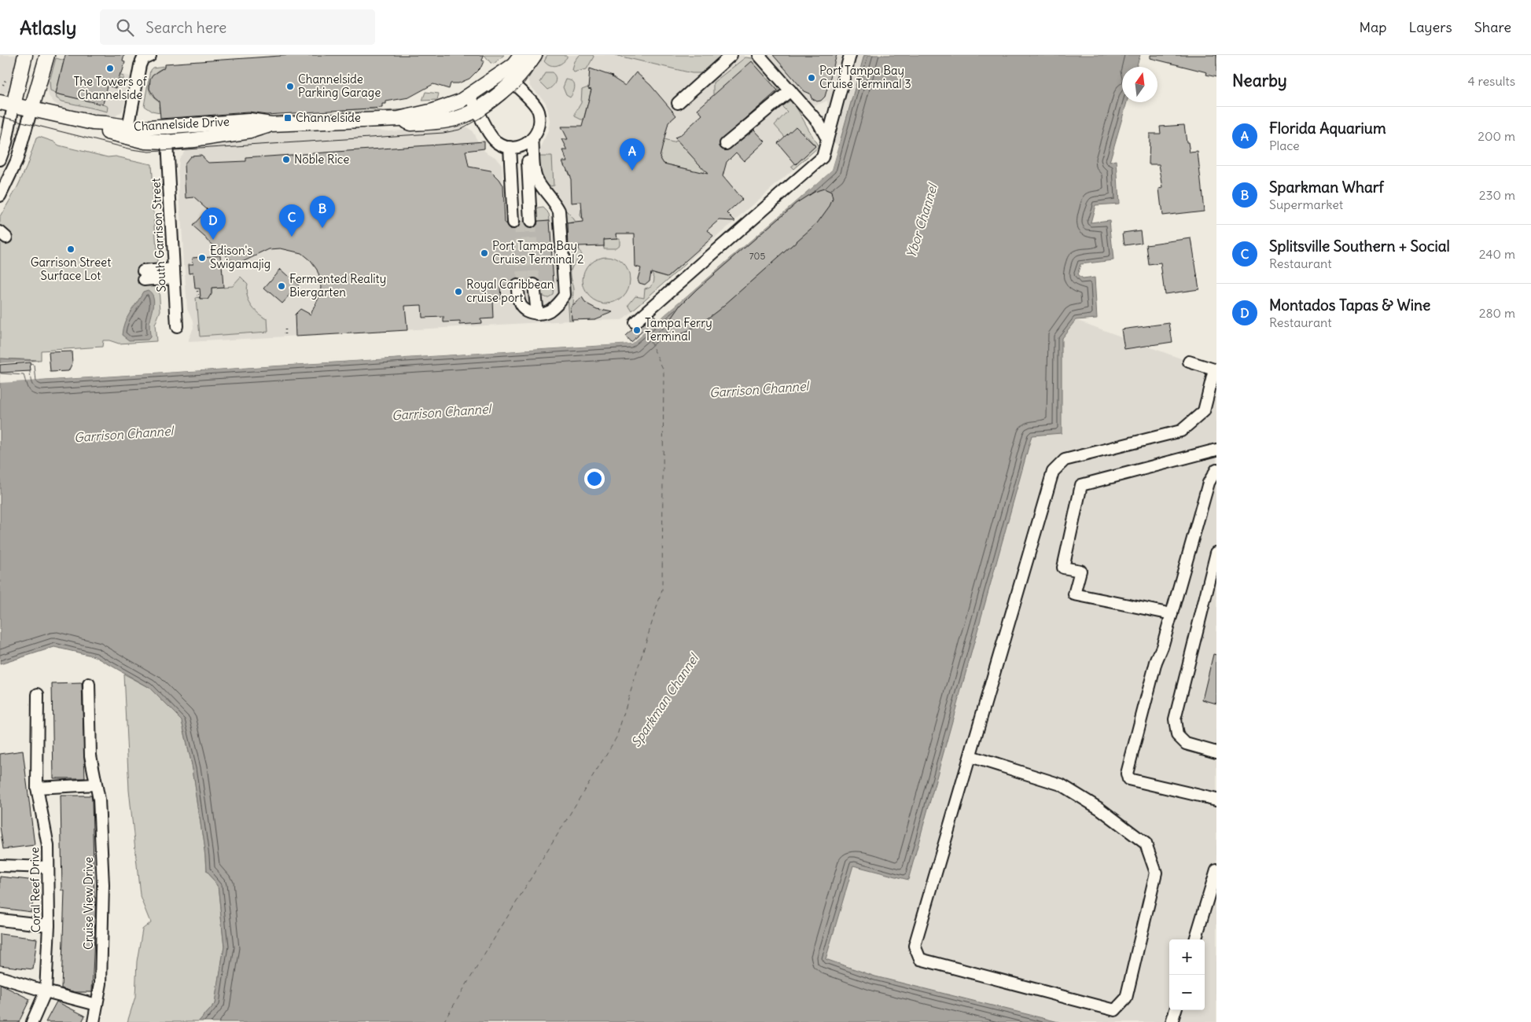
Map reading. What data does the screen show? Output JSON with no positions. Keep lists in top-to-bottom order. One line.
{"streets":{"main road":["Channelside Drive"],"street":["South Garrison Street","Coral Reef Drive","Cruise View Drive"]},"crossings":[["Channelside Drive","South Garrison Street"]],"water":["Ybor Channel","Garrison Channel","Sparkman Channel"],"places":{"other":["The Towers of Channelside","Port Tampa Bay Cruise Terminal 3","Channelside Parking Garage","Noble Rice","Garrison Street Surface Lot","Port Tampa Bay Cruise Terminal 2","Edison's Swigamajig","Fermented Reality Biergarten","Royal Caribbean cruise port","Tampa Ferry Terminal"],"transit":["Channelside"]},"house_numbers":["705"],"north":"top","page":{"header":"Atlasly","search":"Search here","nav":["Map","Layers","Share"],"heading":["Nearby","4 results"],"list":[{"mark":"A","name":"Florida Aquarium","note":"Place","value":"200 m"},{"mark":"B","name":"Sparkman Wharf","note":"Supermarket","value":"230 m"},{"mark":"C","name":"Splitsville Southern + Social","note":"Restaurant","value":"240 m"},{"mark":"D","name":"Montados Tapas & Wine","note":"Restaurant","value":"280 m"}],"pins":["A","B","C","D"],"map_buttons":["+","−"]}}
